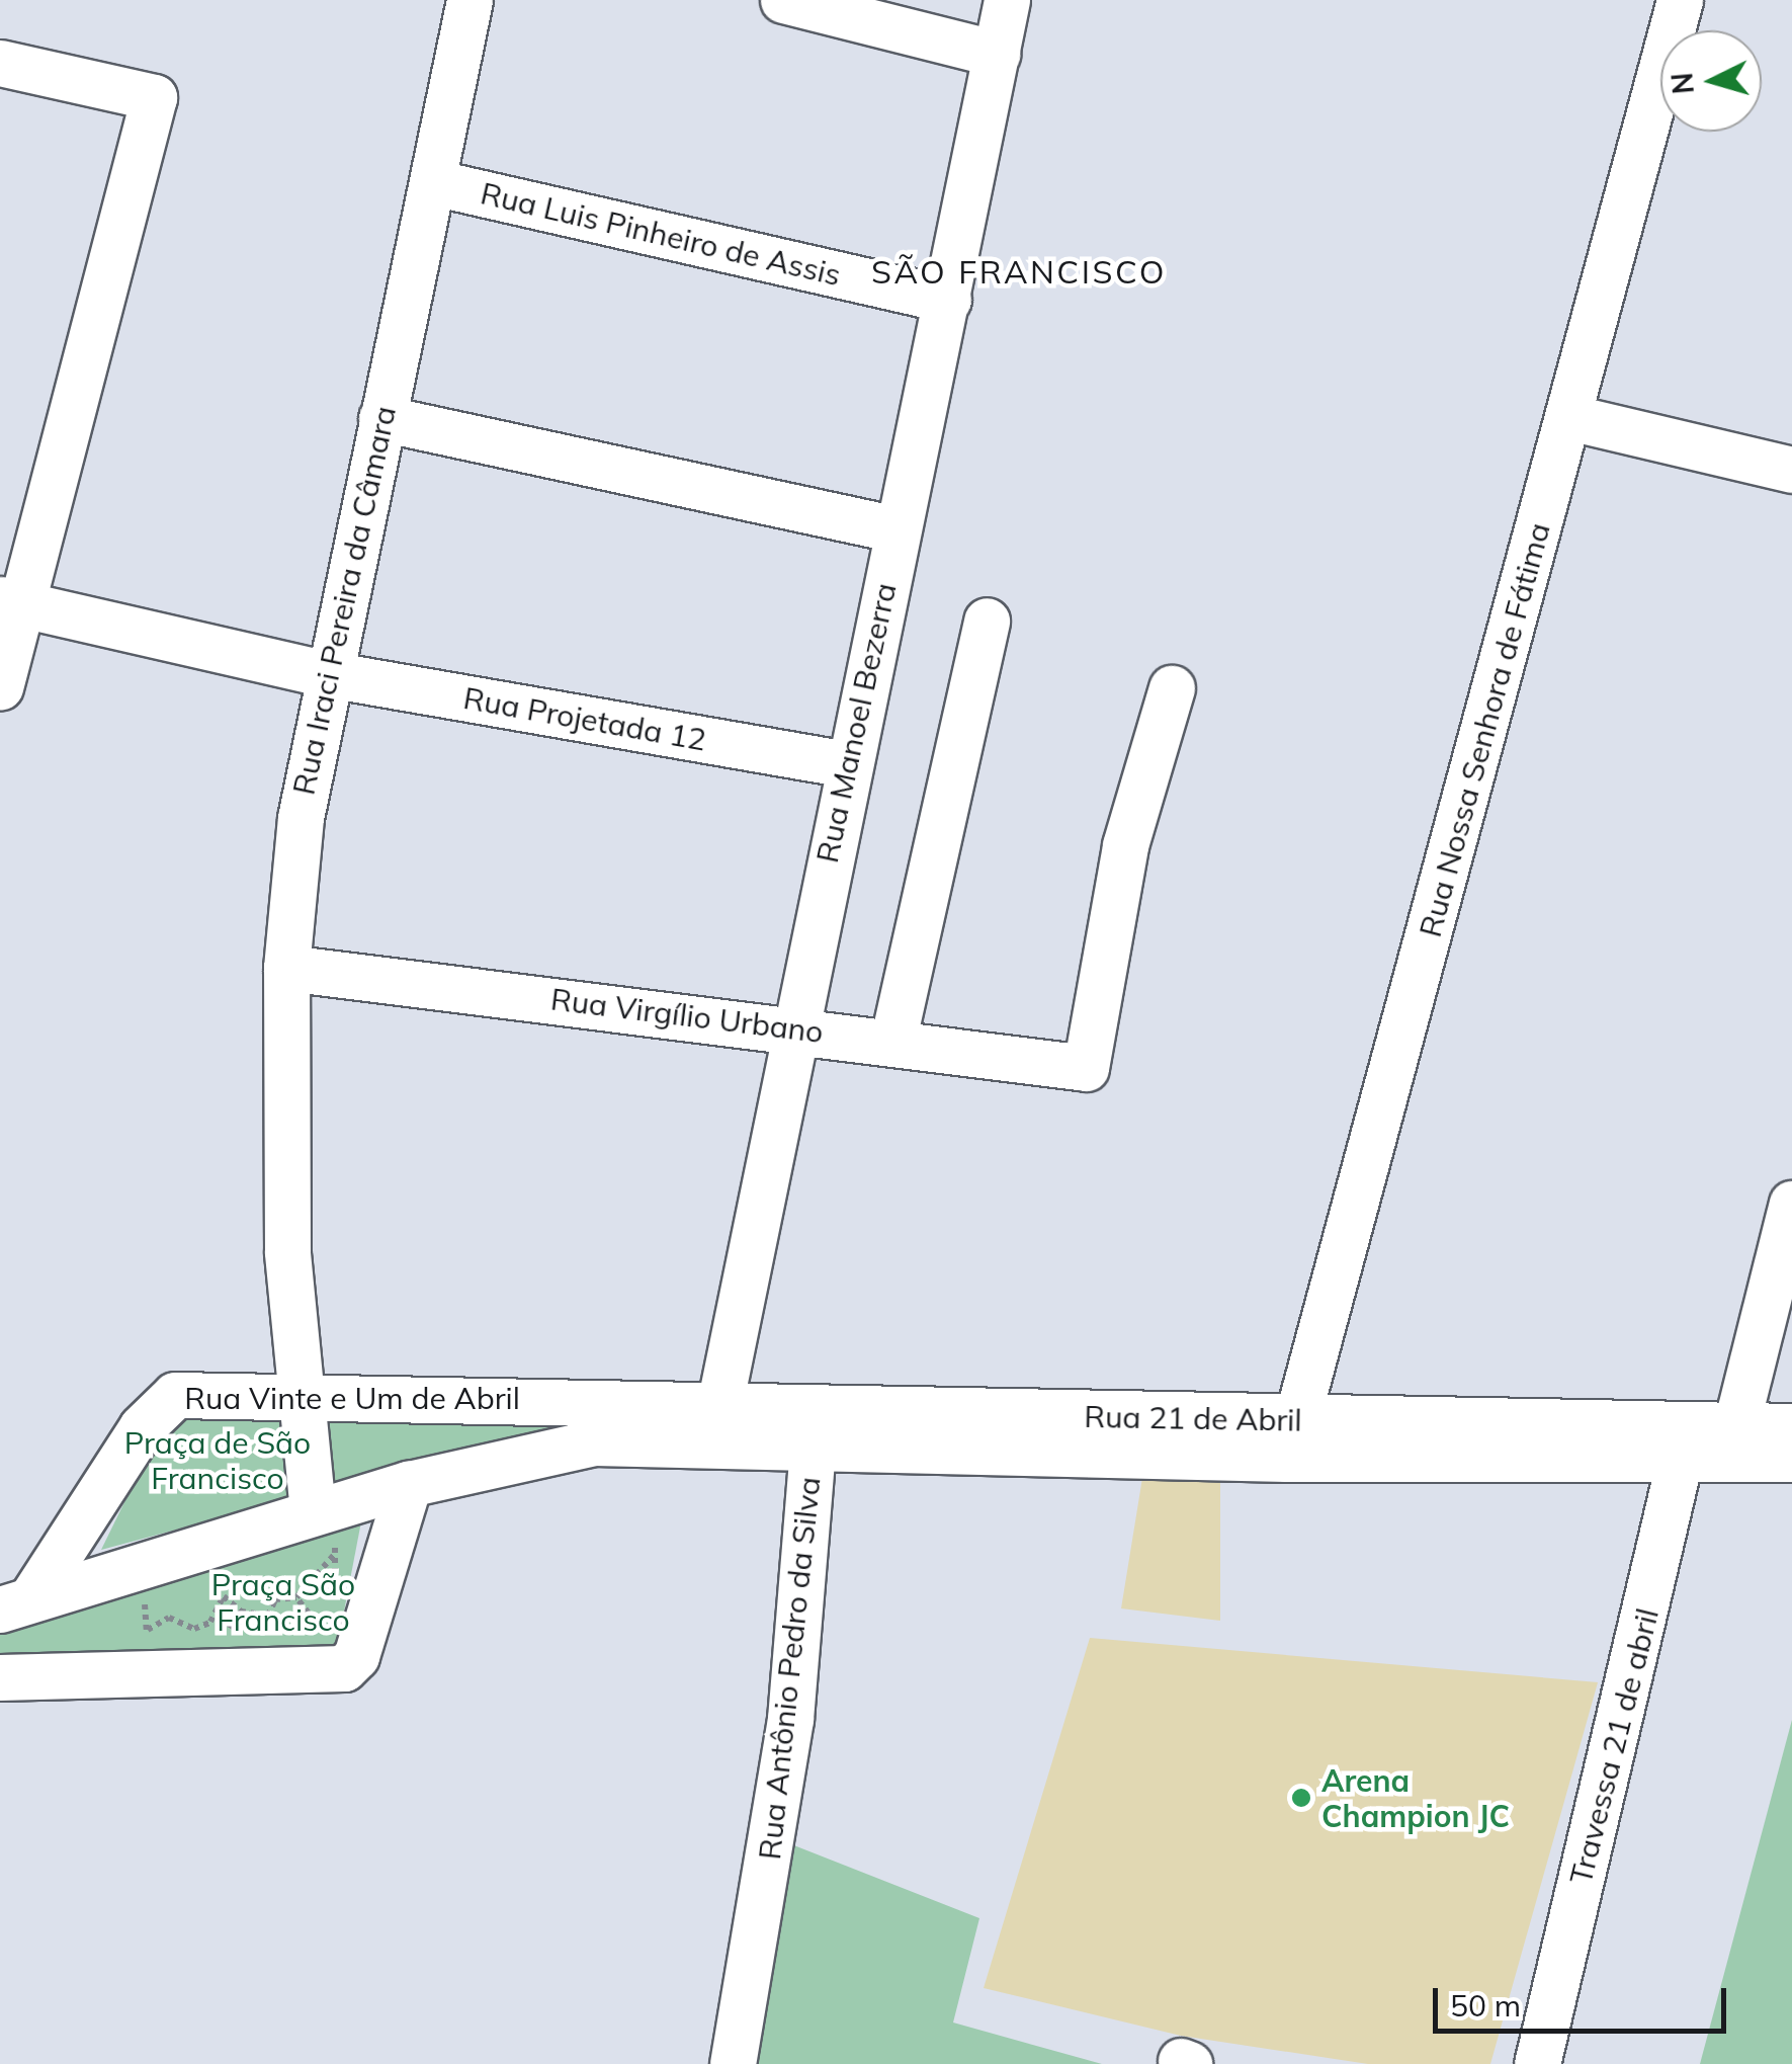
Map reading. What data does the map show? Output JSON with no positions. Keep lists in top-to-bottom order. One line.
{"streets":{"street":["Rua Luis Pinheiro de Assis","Rua Iraci Pereira da Câmara","Rua Projetada 12","Rua Manoel Bezerra","Rua Nossa Senhora de Fátima","Rua Virgílio Urbano","Rua Vinte e Um de Abril","Rua 21 de Abril","Rua Antônio Pedro da Silva","Travessa 21 de abril"]},"crossings":[["Rua Luis Pinheiro de Assis","Rua Iraci Pereira da Câmara"],["Rua Luis Pinheiro de Assis","Rua Manoel Bezerra"],["Rua Iraci Pereira da Câmara","Rua Projetada 12"],["Rua Iraci Pereira da Câmara","Rua Virgílio Urbano"],["Rua Iraci Pereira da Câmara","Rua Vinte e Um de Abril"],["Rua Projetada 12","Rua Manoel Bezerra"],["Rua Manoel Bezerra","Rua Virgílio Urbano"],["Rua Manoel Bezerra","Rua 21 de Abril"],["Rua Nossa Senhora de Fátima","Rua 21 de Abril"],["Rua Vinte e Um de Abril","Rua 21 de Abril"],["Rua 21 de Abril","Rua Antônio Pedro da Silva"],["Rua 21 de Abril","Travessa 21 de abril"]],"districts":["SÃO FRANCISCO"],"parks":["Praça de São Francisco","Praça São Francisco"],"places":["Arena Champion JC"],"scale_bar":"50 m","north":"left"}
